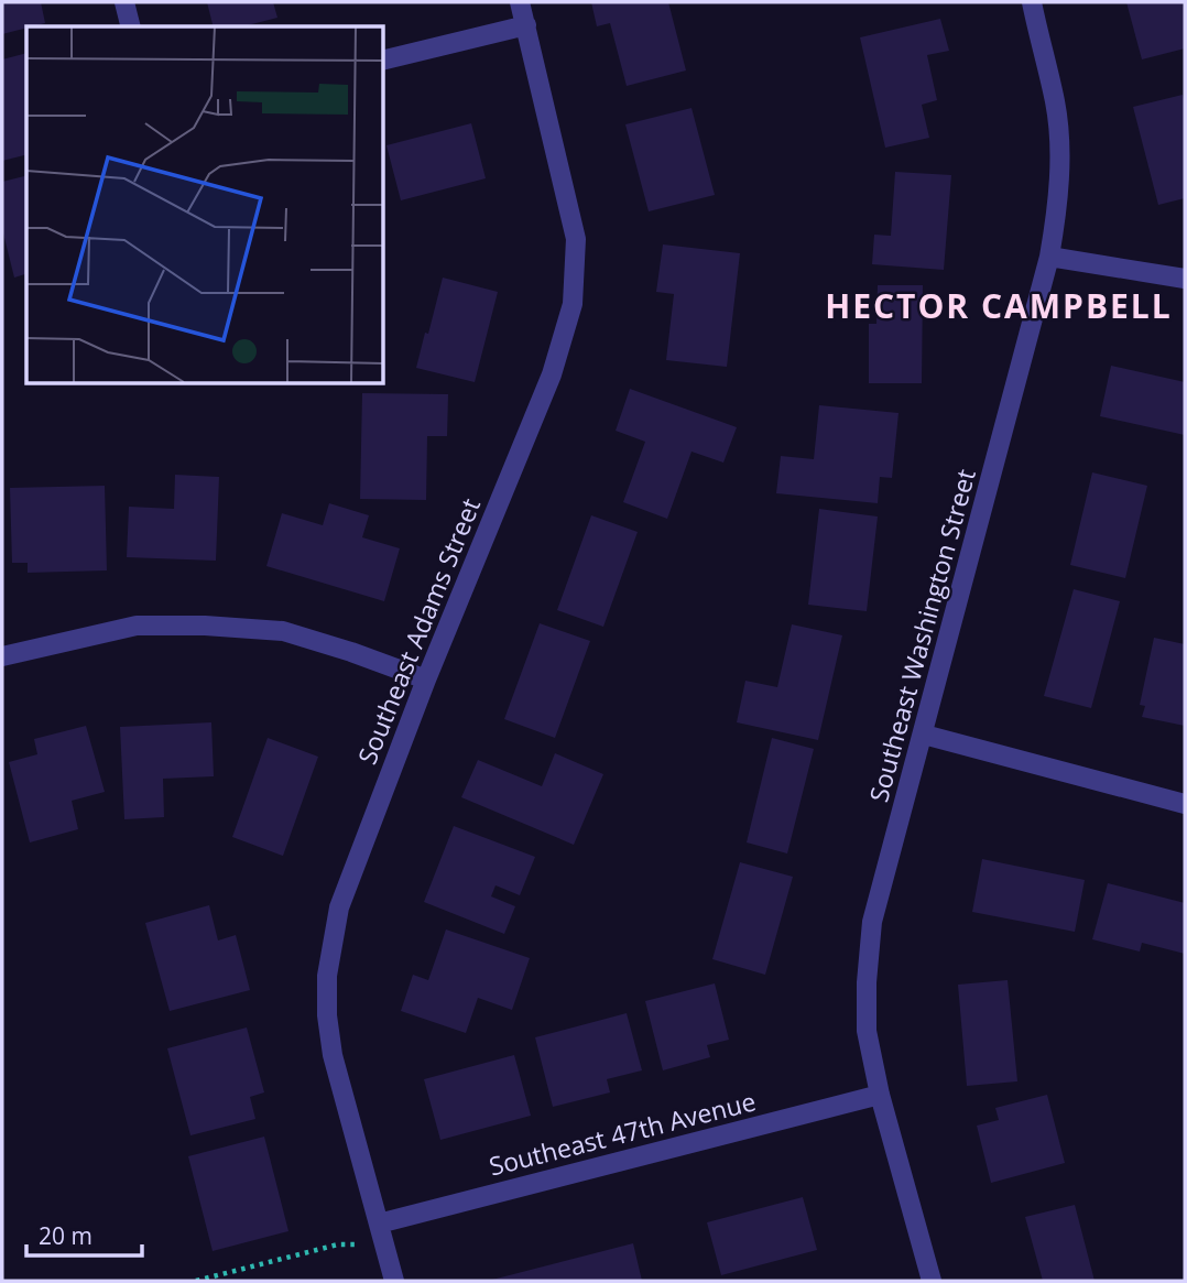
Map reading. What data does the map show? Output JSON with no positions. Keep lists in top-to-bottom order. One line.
{"streets":{"street":["Southeast Adams Street","Southeast Washington Street","Southeast 47th Avenue"]},"crossings":[["Southeast Adams Street","Southeast 47th Avenue"],["Southeast Washington Street","Southeast 47th Avenue"]],"districts":["HECTOR CAMPBELL"],"scale_bar":"20 m"}
